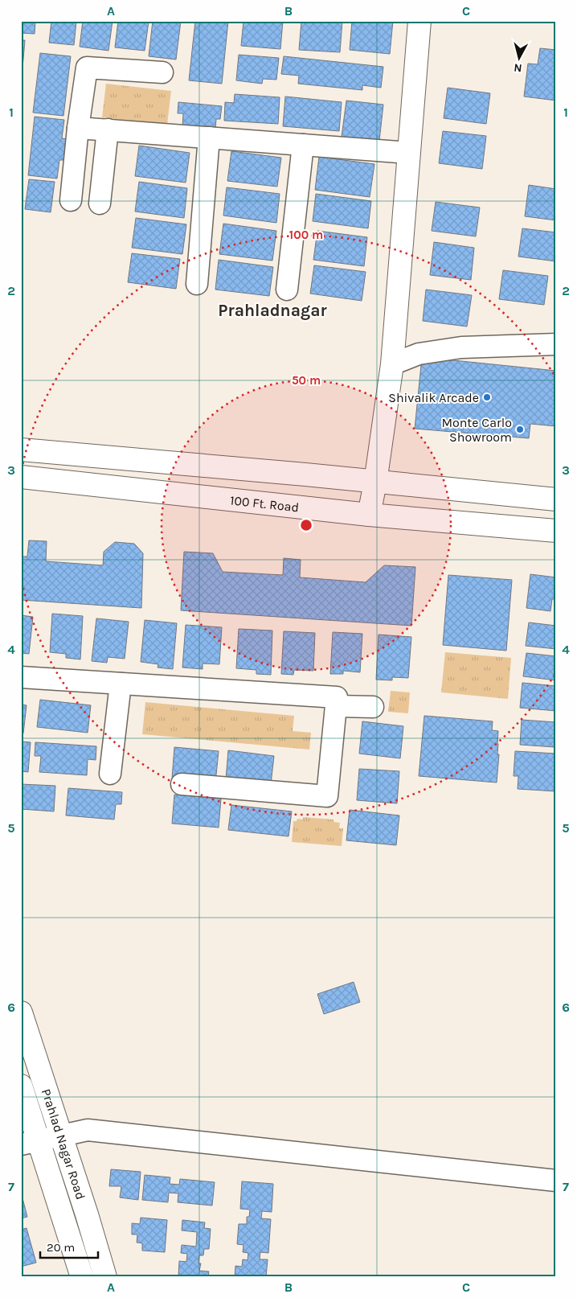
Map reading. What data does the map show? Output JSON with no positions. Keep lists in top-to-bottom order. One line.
{"streets":{"main road":["100 Ft. Road","Prahlad Nagar Road"]},"districts":["Prahladnagar"],"places":["Shivalik Arcade","Monte Carlo Showroom"],"scale_bar":"20 m","north":"bottom","grid":{"columns":["A","B","C"],"rows":["1","2","3","4","5","6","7"]},"rings":["100 m","50 m"]}
